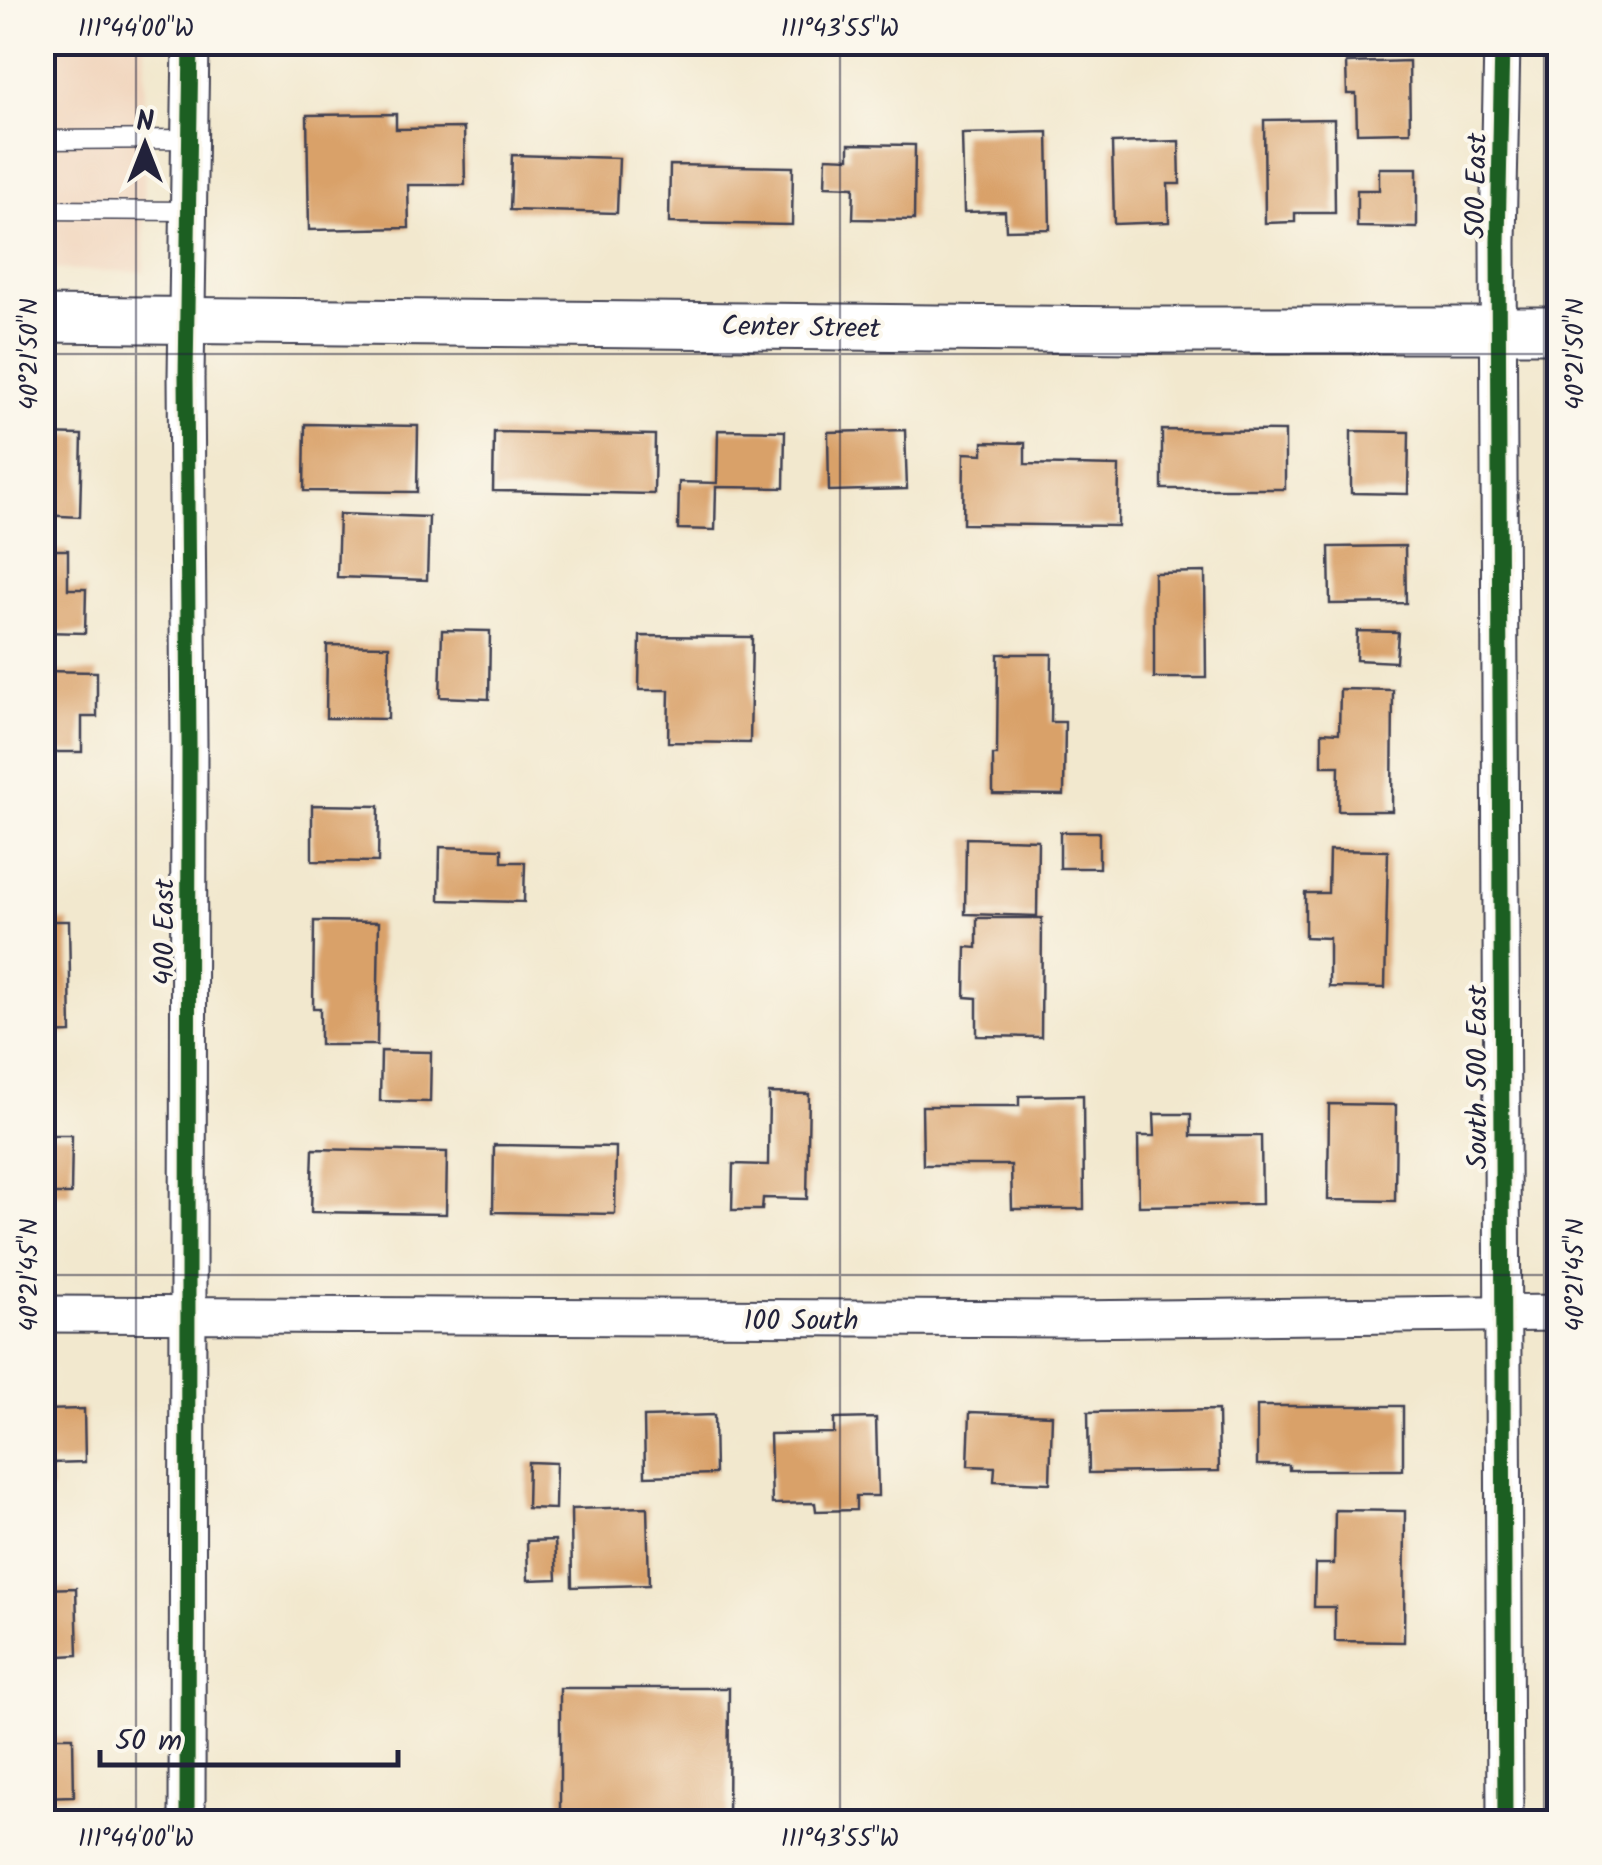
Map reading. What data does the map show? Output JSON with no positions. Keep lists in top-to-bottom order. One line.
{"streets":{"street":["500 East","Center Street","400 East","South 500 East","100 South"]},"crossings":[["500 East","Center Street"],["500 East","South 500 East"],["Center Street","400 East"],["Center Street","South 500 East"],["400 East","100 South"],["South 500 East","100 South"]],"scale_bar":"50 m","north":"top","coordinates":["111°44'00\"W","111°43'55\"W","40°21'50\"N","40°21'45\"N"]}
